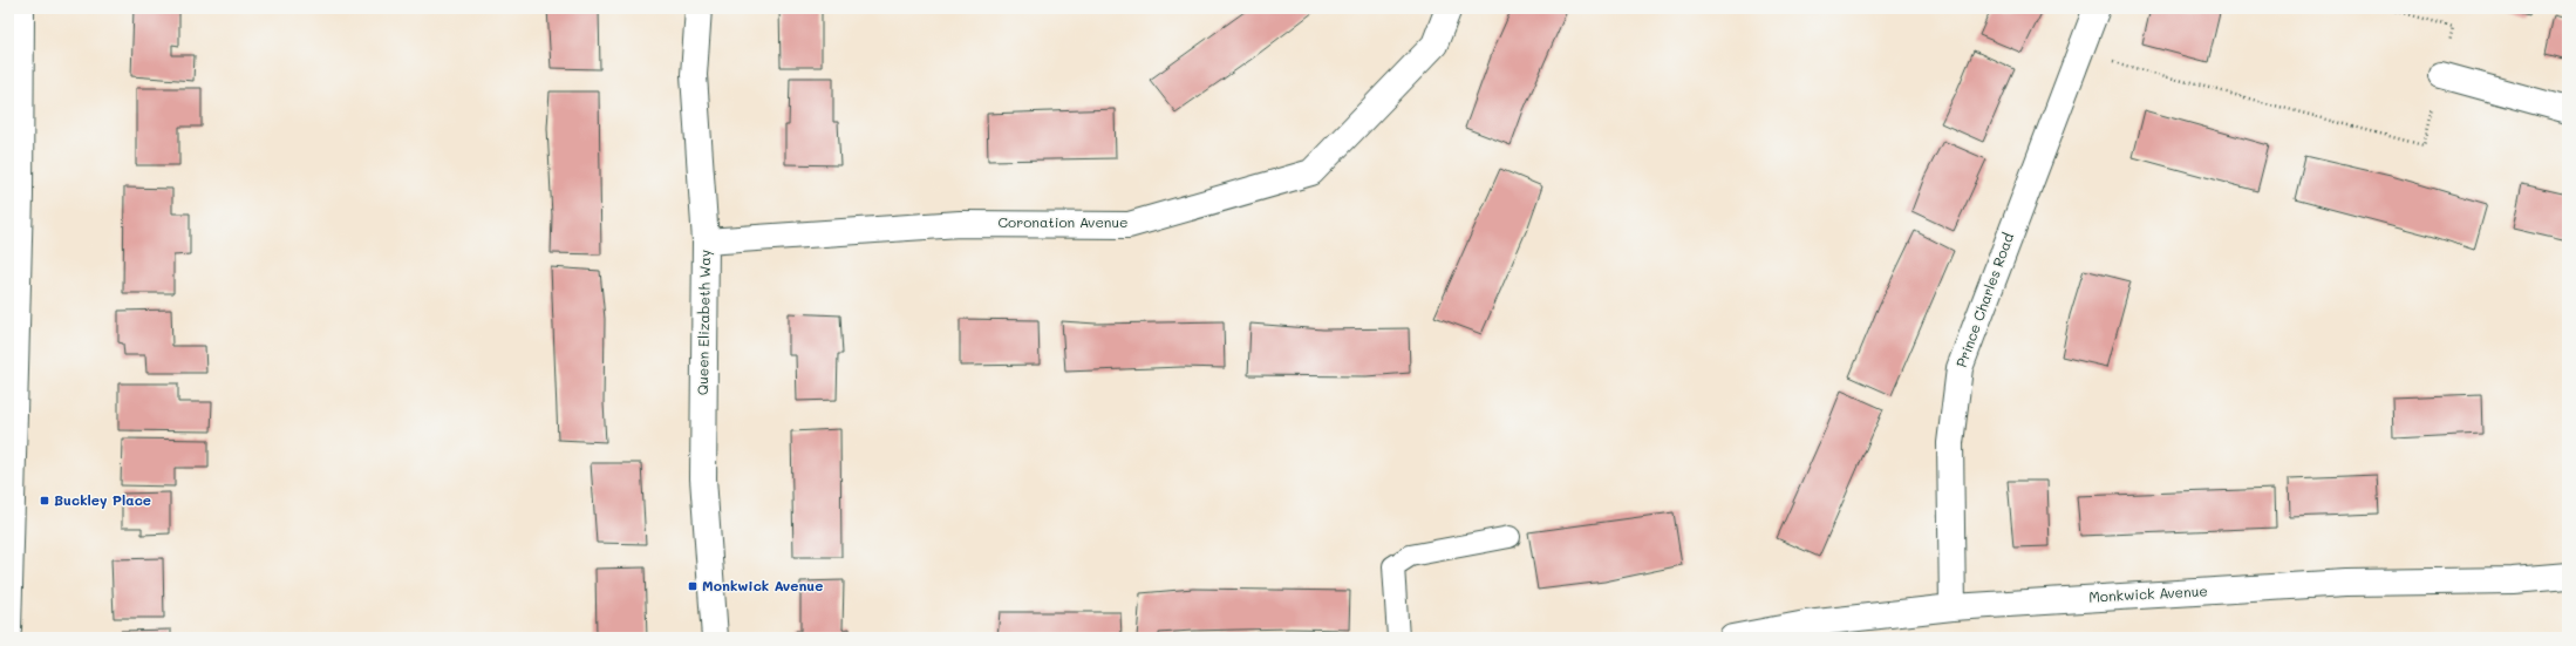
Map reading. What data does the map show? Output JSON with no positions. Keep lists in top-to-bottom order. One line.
{"streets":{"street":["Coronation Avenue","Prince Charles Road","Queen Elizabeth Way","Monkwick Avenue"]},"crossings":[["Coronation Avenue","Queen Elizabeth Way"],["Prince Charles Road","Monkwick Avenue"]],"places":{"transit":["Buckley Place","Monkwick Avenue"]}}
